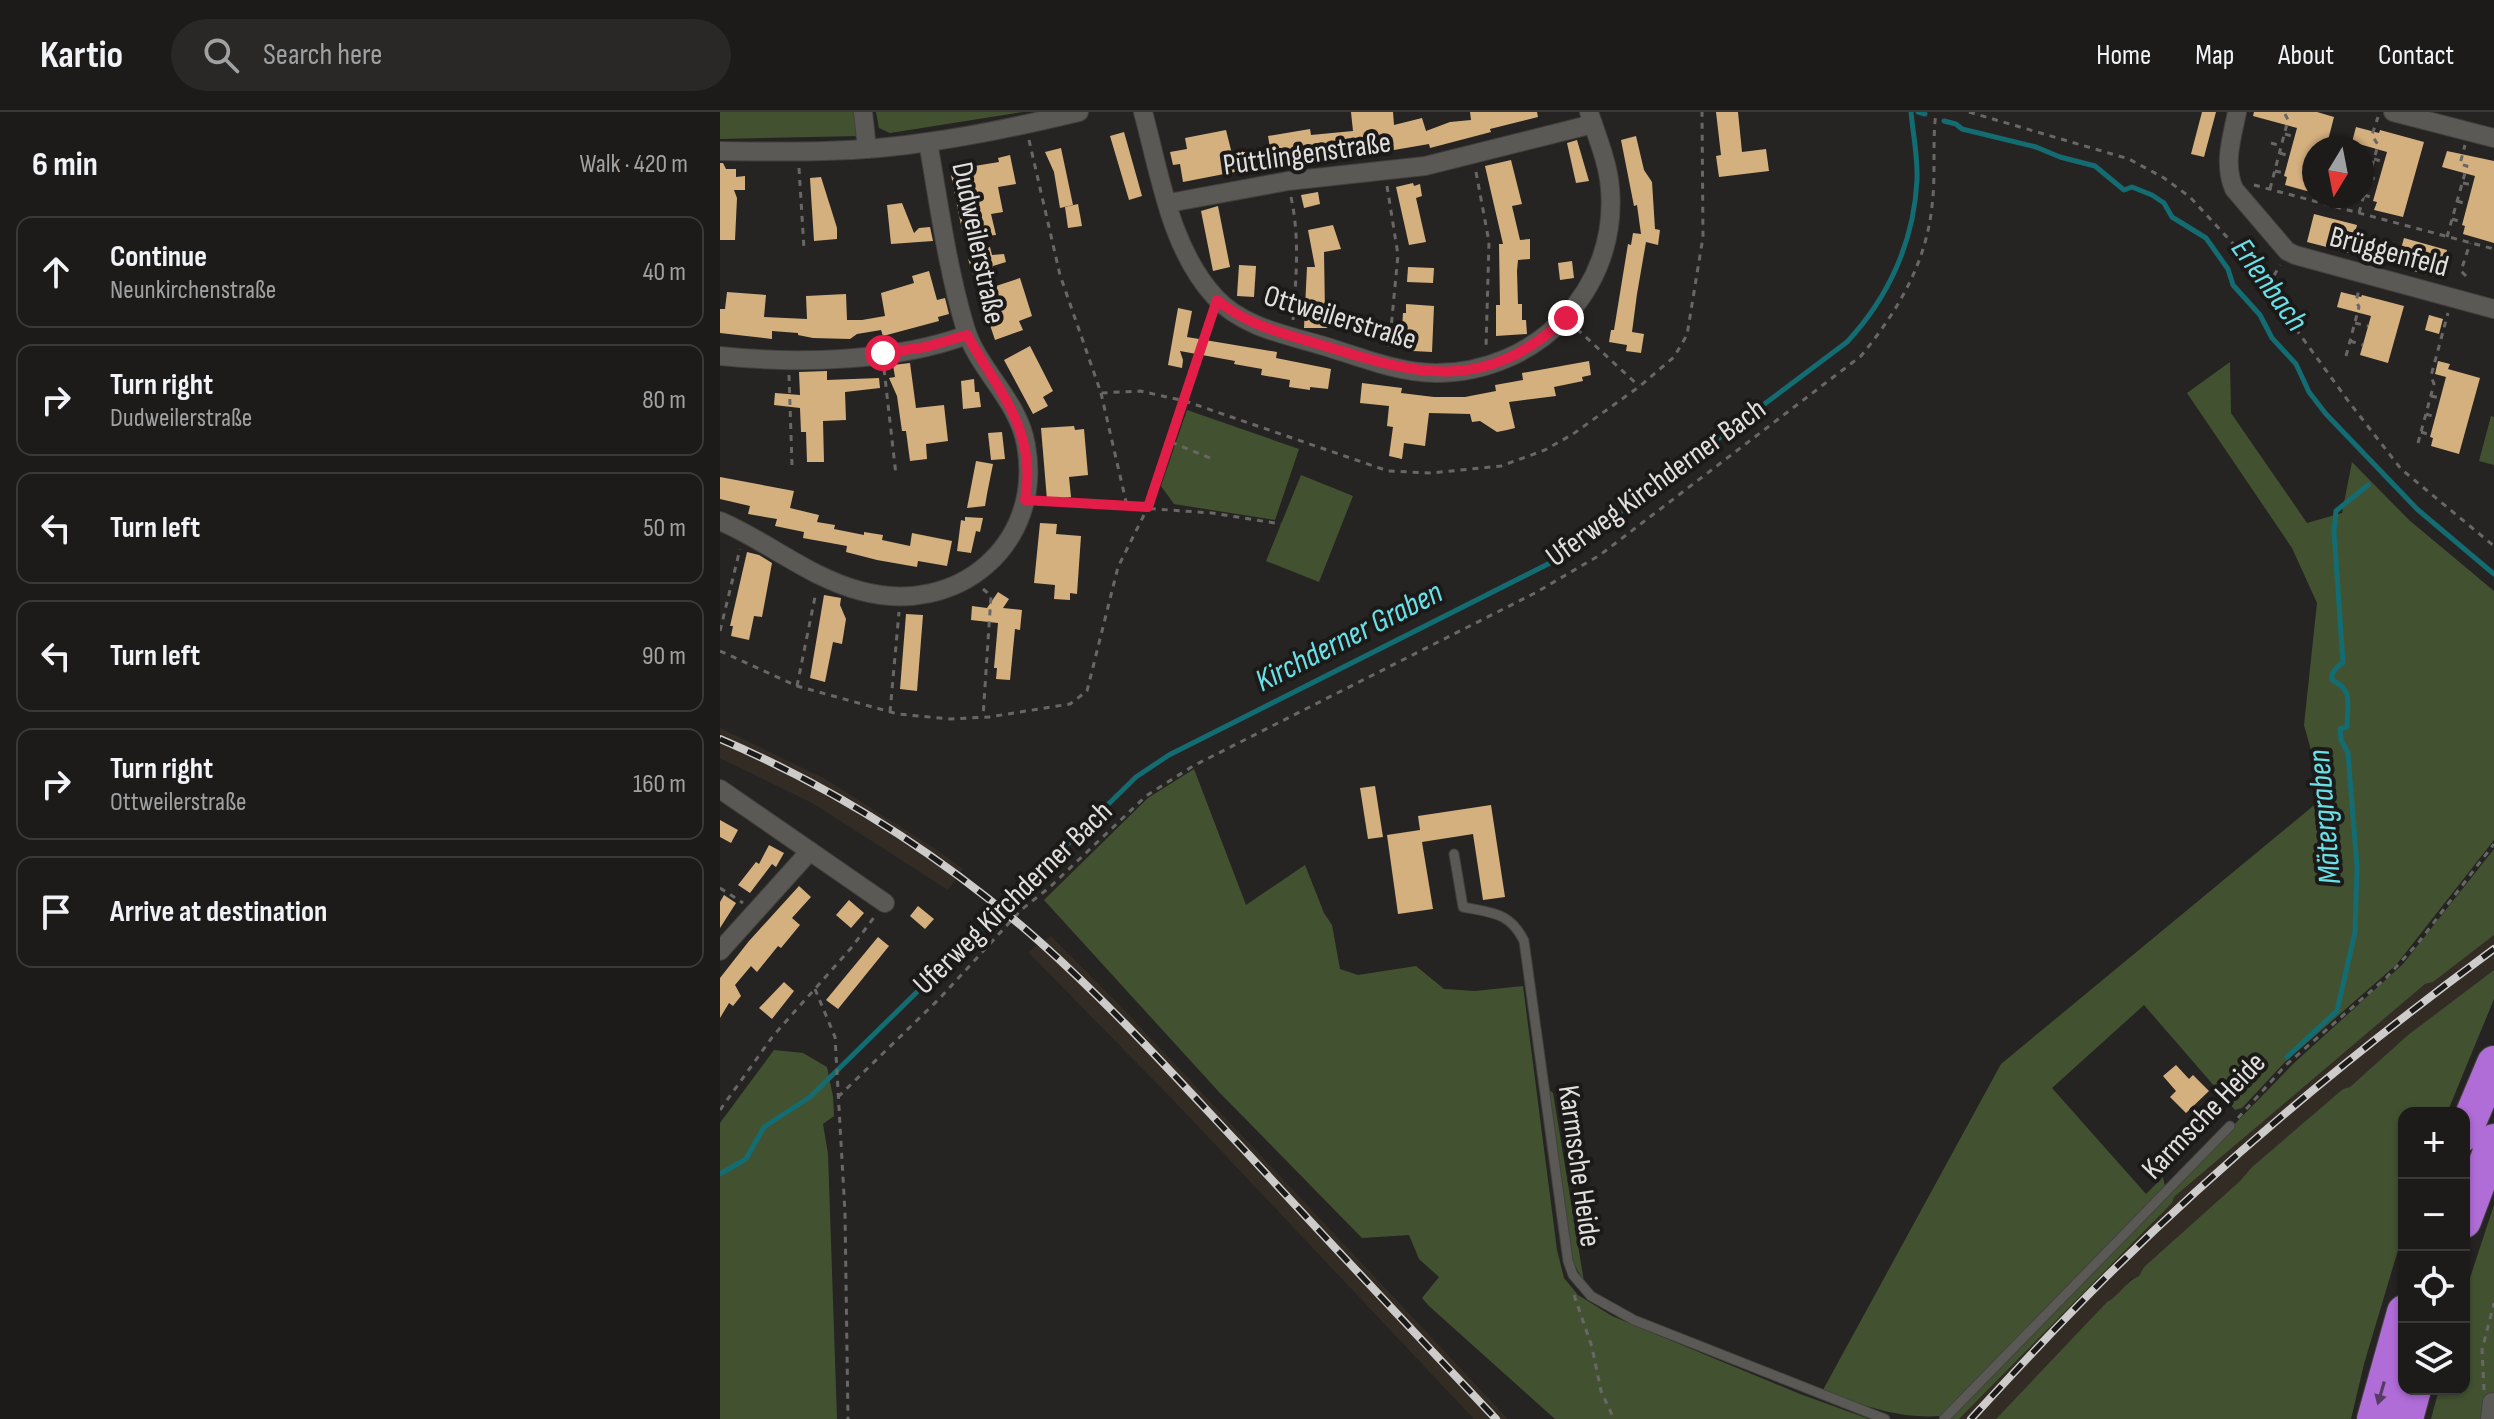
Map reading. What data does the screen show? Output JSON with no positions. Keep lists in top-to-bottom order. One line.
{"streets":{"street":["Püttlingenstraße","Dudweilerstraße","Brüggenfeld","Ottweilerstraße"],"lane":["Karmsche Heide"],"path":["Uferweg Kirchderner Bach"]},"crossings":[["Püttlingenstraße","Ottweilerstraße"]],"water":["Erlenbach","Kirchderner Graben","Mätergraben"],"north":"bottom","page":{"header":"Kartio","search":"Search here","nav":["Home","Map","About","Contact"],"heading":["6 min","Walk · 420 m"],"list":[["Continue","Neunkirchenstraße","40 m"],["Turn right","Dudweilerstraße","80 m"],["Turn left","50 m"],["Turn left","90 m"],["Turn right","Ottweilerstraße","160 m"],"Arrive at destination"],"map_buttons":["+","−"]}}
